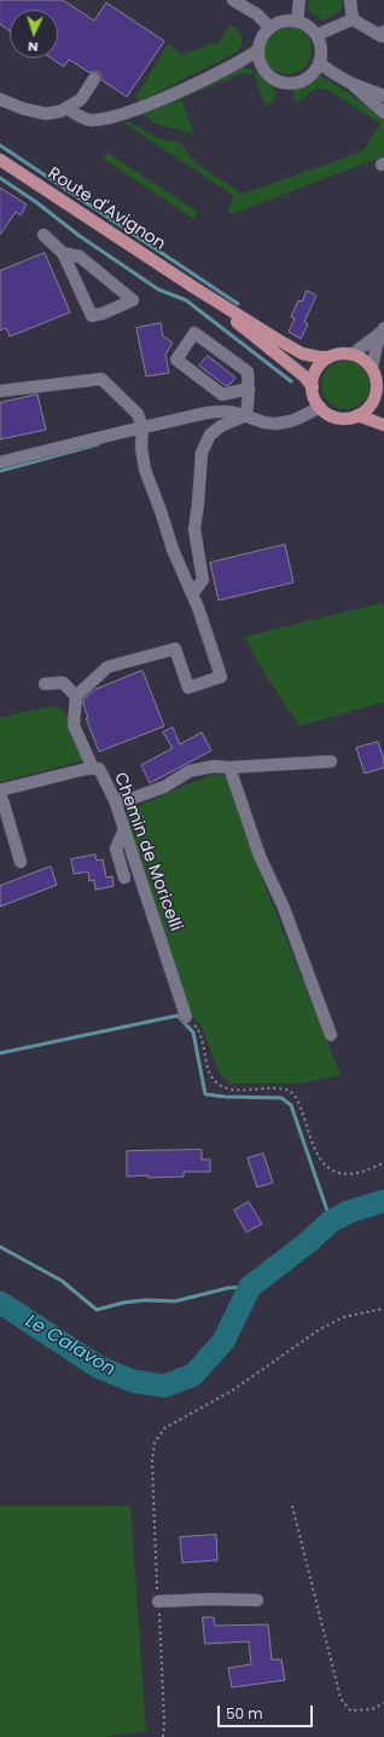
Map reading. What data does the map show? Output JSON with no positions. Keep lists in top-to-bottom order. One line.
{"streets":{"main road":["Route d'Avignon"],"street":["Chemin de Moricelli"]},"water":["Le Calavon"],"scale_bar":"50 m","north":"bottom"}
